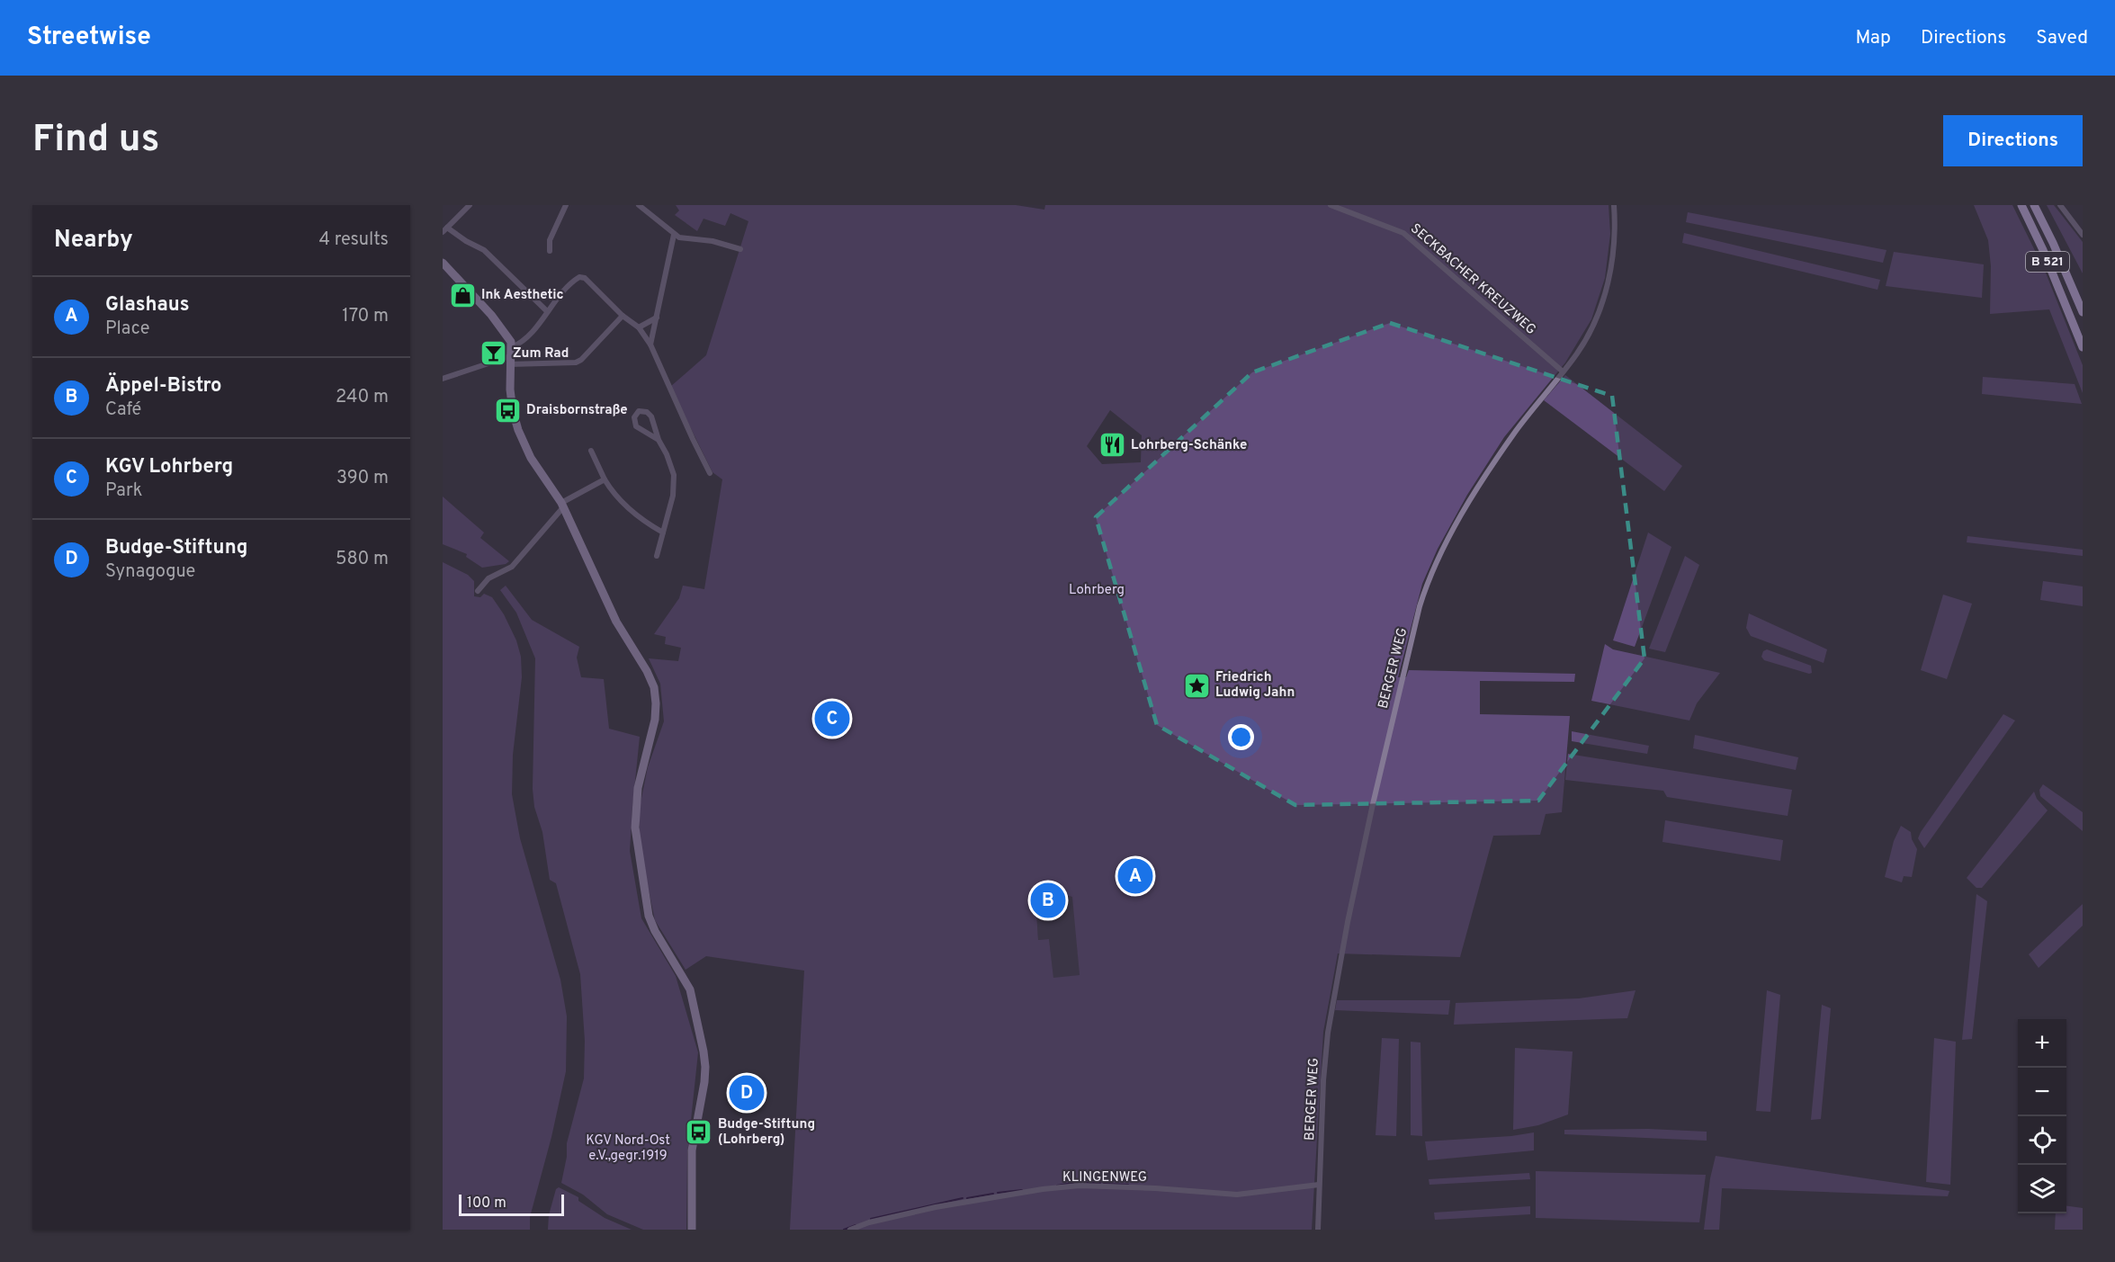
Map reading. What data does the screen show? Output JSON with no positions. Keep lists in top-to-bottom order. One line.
{"streets":{"main road":["B 521"],"street":["SECKBACHER KREUZWEG","BERGER WEG","KLINGENWEG"]},"crossings":[["SECKBACHER KREUZWEG","BERGER WEG"],["BERGER WEG","KLINGENWEG"]],"parks":["Lohrberg","KGV Nord-Ost e.V.,gegr.1919"],"places":{"shop":["Ink Aesthetic"],"bar":["Zum Rad"],"bus stop":["Draisbornstraße","Budge-Stiftung (Lohrberg)"],"restaurant":["Lohrberg-Schänke"],"place":["Friedrich Ludwig Jahn"]},"scale_bar":"100 m","page":{"header":"Streetwise","nav":["Map","Directions","Saved"],"buttons":"Directions","title":"Find us","heading":["Nearby","4 results"],"list":[{"mark":"A","name":"Glashaus","note":"Place","value":"170 m"},{"mark":"B","name":"Äppel-Bistro","note":"Café","value":"240 m"},{"mark":"C","name":"KGV Lohrberg","note":"Park","value":"390 m"},{"mark":"D","name":"Budge-Stiftung","note":"Synagogue","value":"580 m"}],"pins":["C","A","B","D"],"map_buttons":["+","−"],"scale":"100 m"}}
